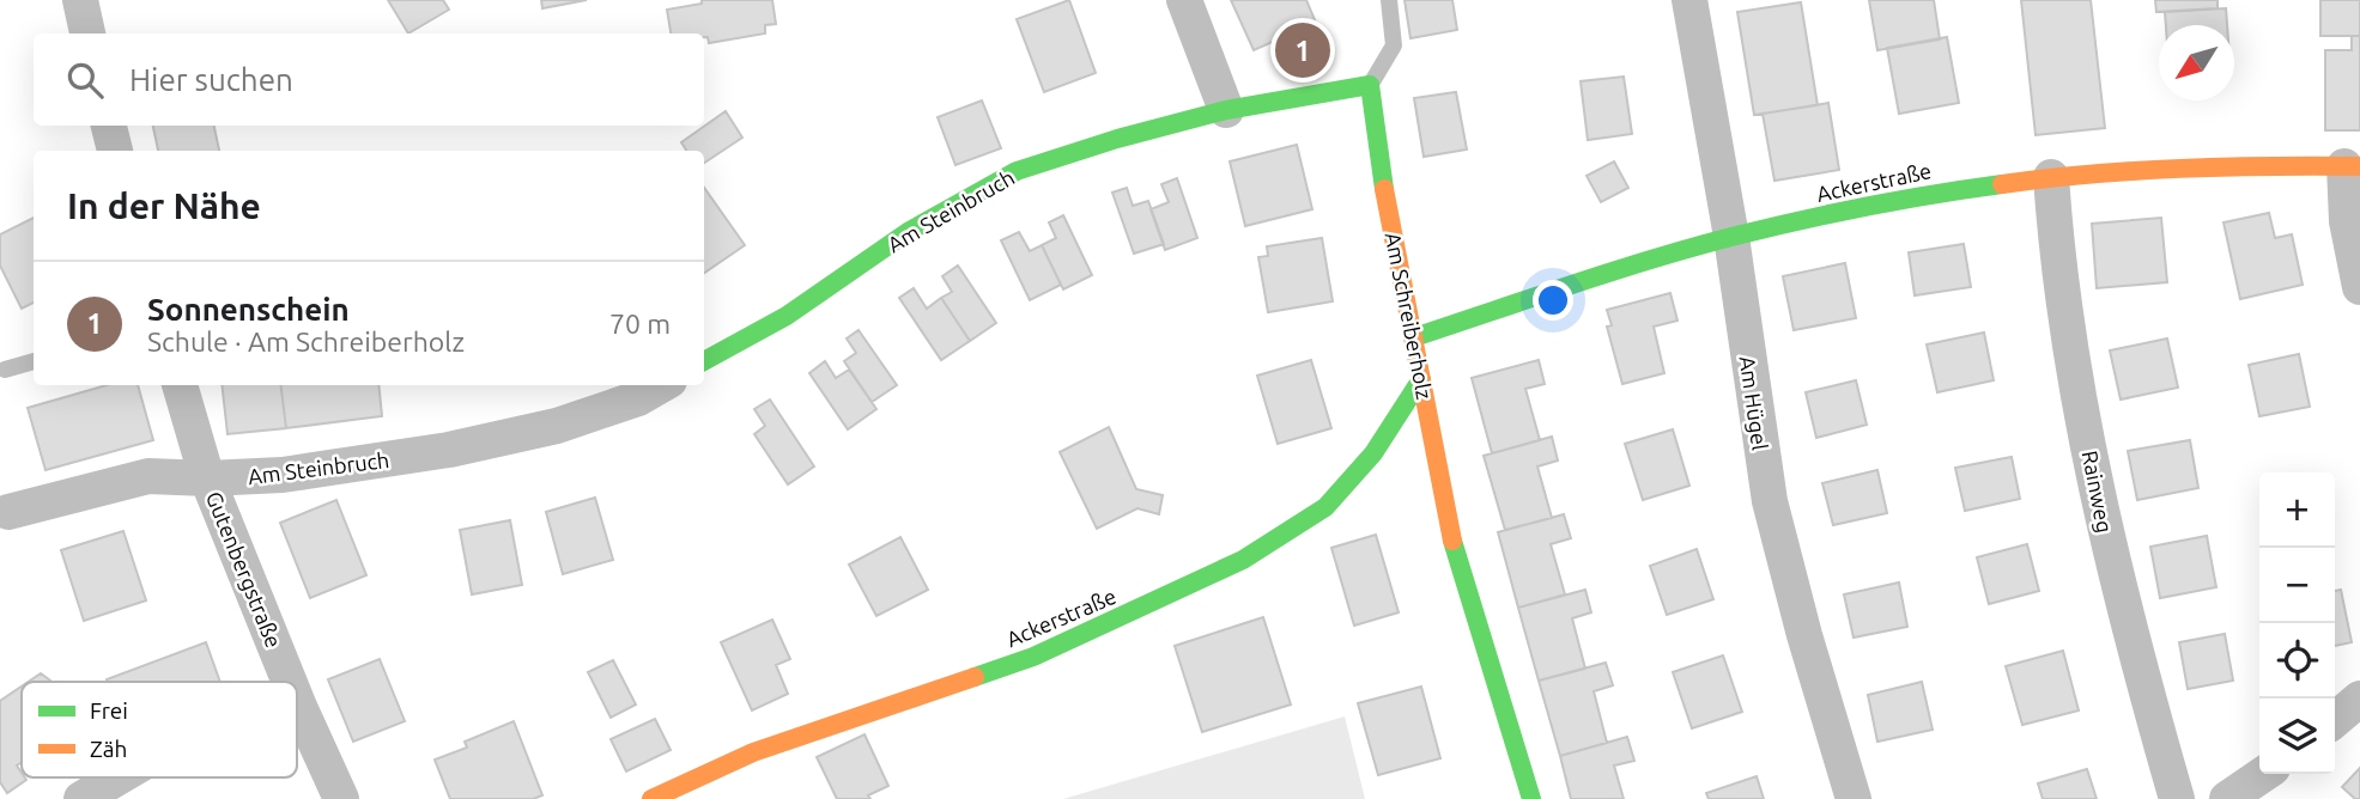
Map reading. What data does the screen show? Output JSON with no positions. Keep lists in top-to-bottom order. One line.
{"streets":{"street":["Ackerstraße","Am Steinbruch","Am Schreiberholz","Am Hügel","Rainweg","Gutenbergstraße"]},"crossings":[["Ackerstraße","Am Schreiberholz"],["Ackerstraße","Am Hügel"],["Ackerstraße","Rainweg"],["Am Steinbruch","Gutenbergstraße"]],"legend":["Frei","Zäh"],"north":"bottom left","page":{"pins":"1","search":"Hier suchen","heading":"In der Nähe","list":[{"mark":"1","name":"Sonnenschein","note":"Schule · Am Schreiberholz","value":"70 m"}],"map_buttons":["+","−"]}}
